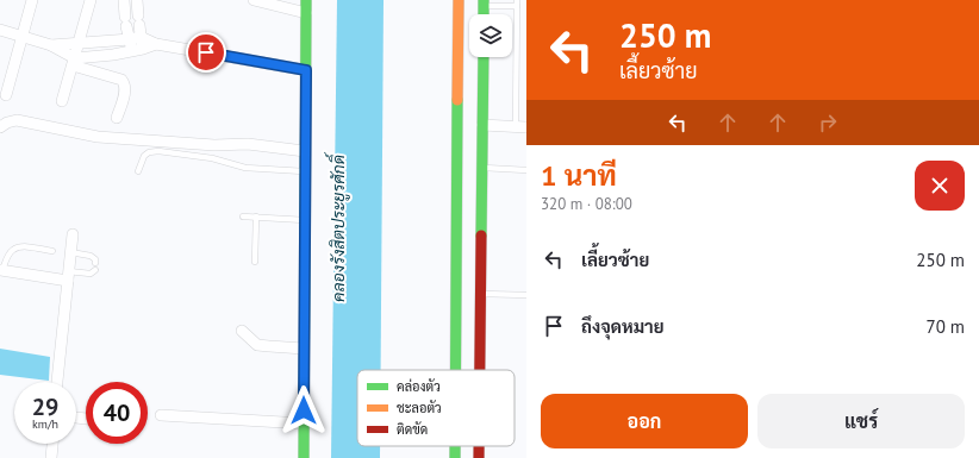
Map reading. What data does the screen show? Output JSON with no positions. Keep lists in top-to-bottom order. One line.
{"water":["คลองรังสิตประยูรศักดิ์"],"legend":["คล่องตัว","ชะลอตัว","ติดขัด"],"page":{"turn":["250 m","เลี้ยวซ้าย"],"heading":["1 นาที","320 m · 08:00"],"list":[{"name":"เลี้ยวซ้าย","value":"250 m"},{"name":"ถึงจุดหมาย","value":"70 m"}],"speed":"29 km/h","limit":"40","buttons":["ออก","แชร์"]}}
